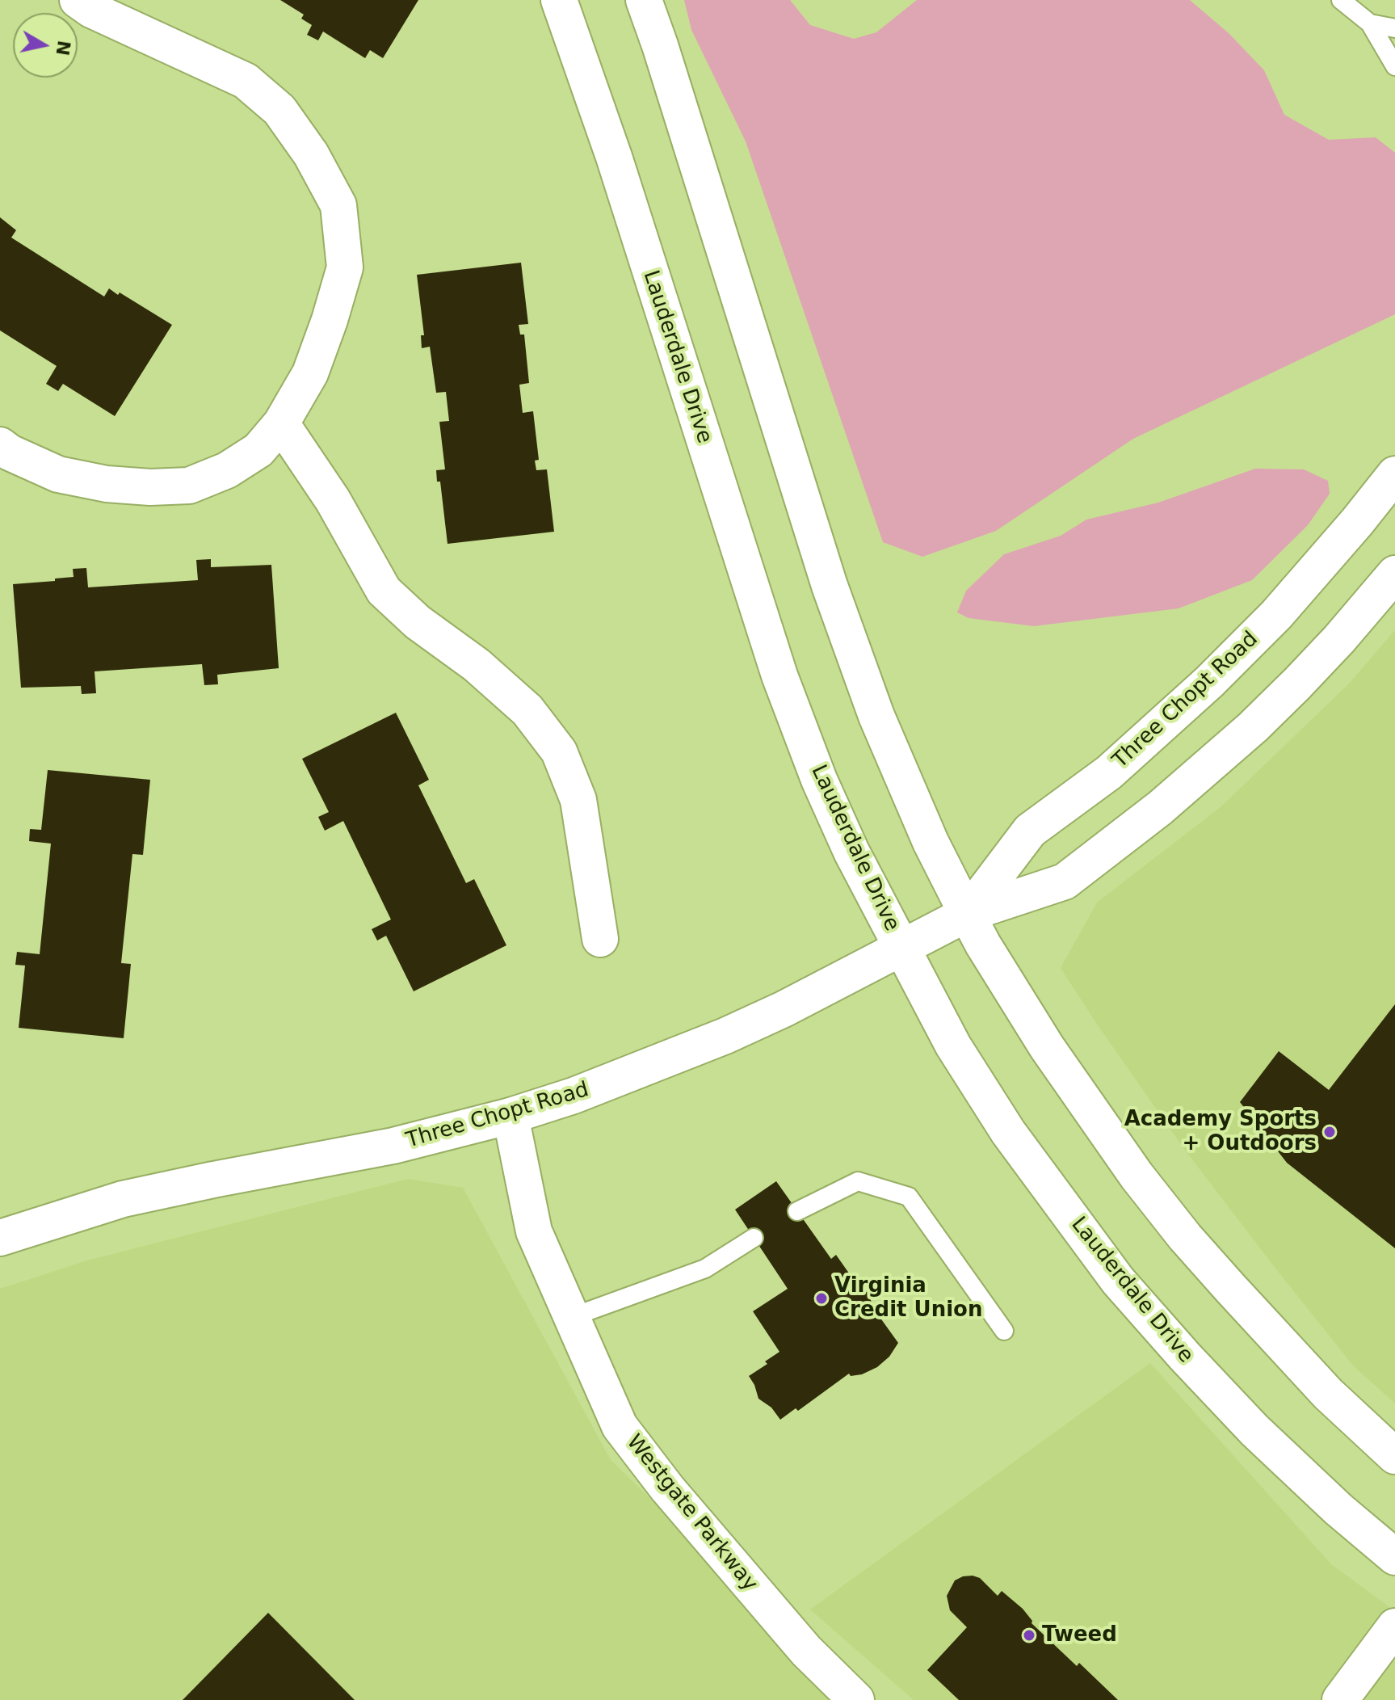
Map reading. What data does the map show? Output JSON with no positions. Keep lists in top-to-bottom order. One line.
{"streets":{"main road":["Lauderdale Drive","Three Chopt Road","Westgate Parkway"]},"crossings":[["Lauderdale Drive","Three Chopt Road"],["Three Chopt Road","Westgate Parkway"]],"places":["Academy Sports + Outdoors","Virginia Credit Union","Tweed"],"north":"right"}
